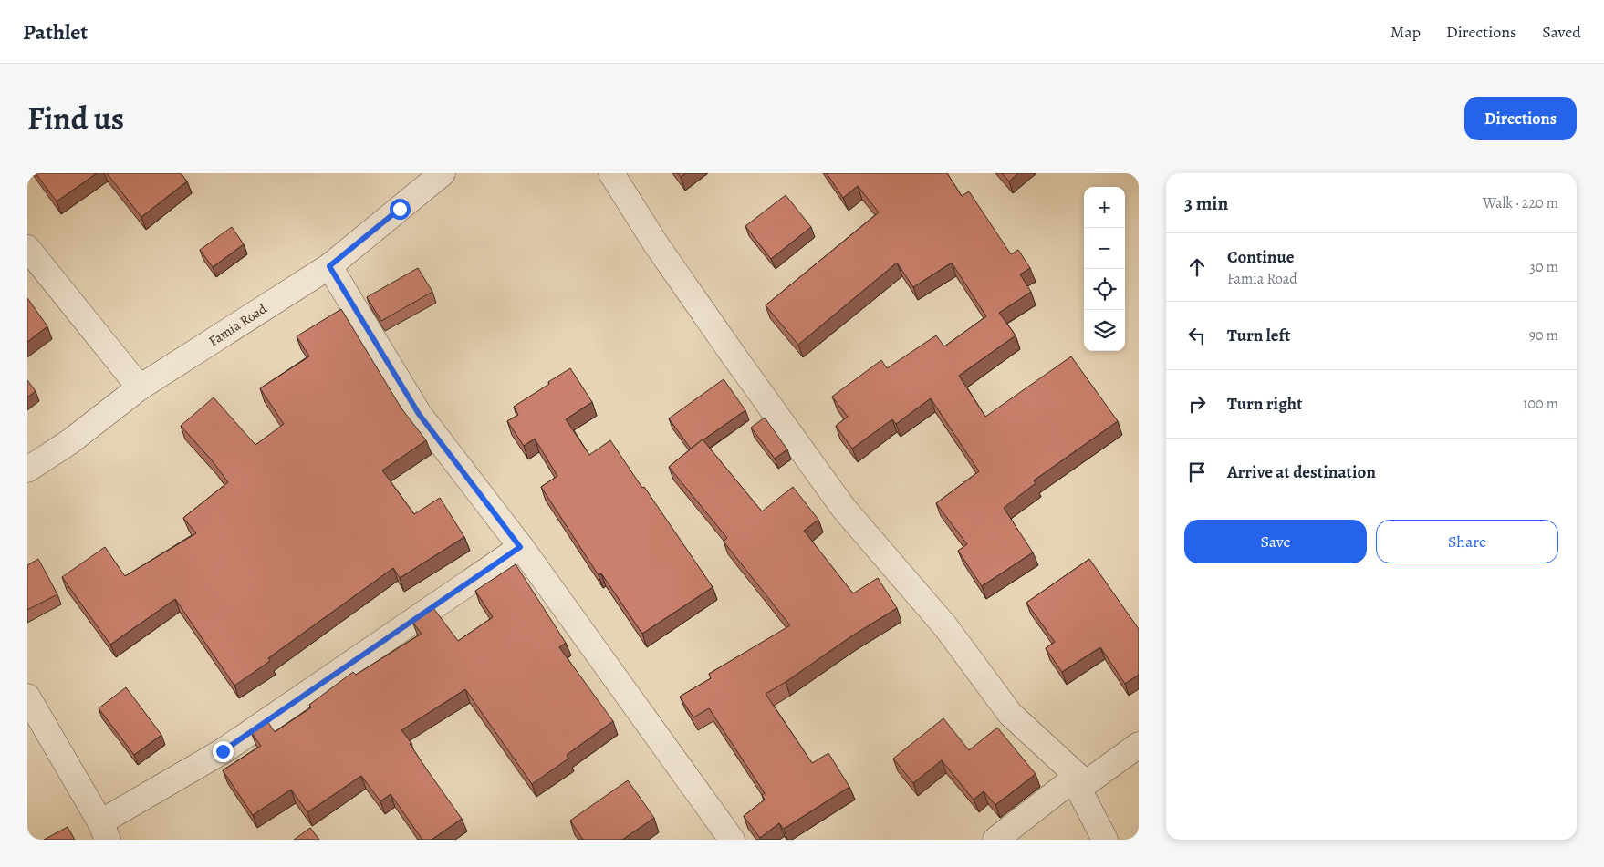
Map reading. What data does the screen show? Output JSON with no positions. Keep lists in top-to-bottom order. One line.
{"streets":{"street":["Famia Road"]},"page":{"header":"Pathlet","nav":["Map","Directions","Saved"],"title":"Find us","buttons":["Directions",["Save","Share"]],"heading":["3 min","Walk · 220 m"],"map_buttons":["+","−"],"list":[["Continue","Famia Road","30 m"],["Turn left","90 m"],["Turn right","100 m"],"Arrive at destination"]}}
